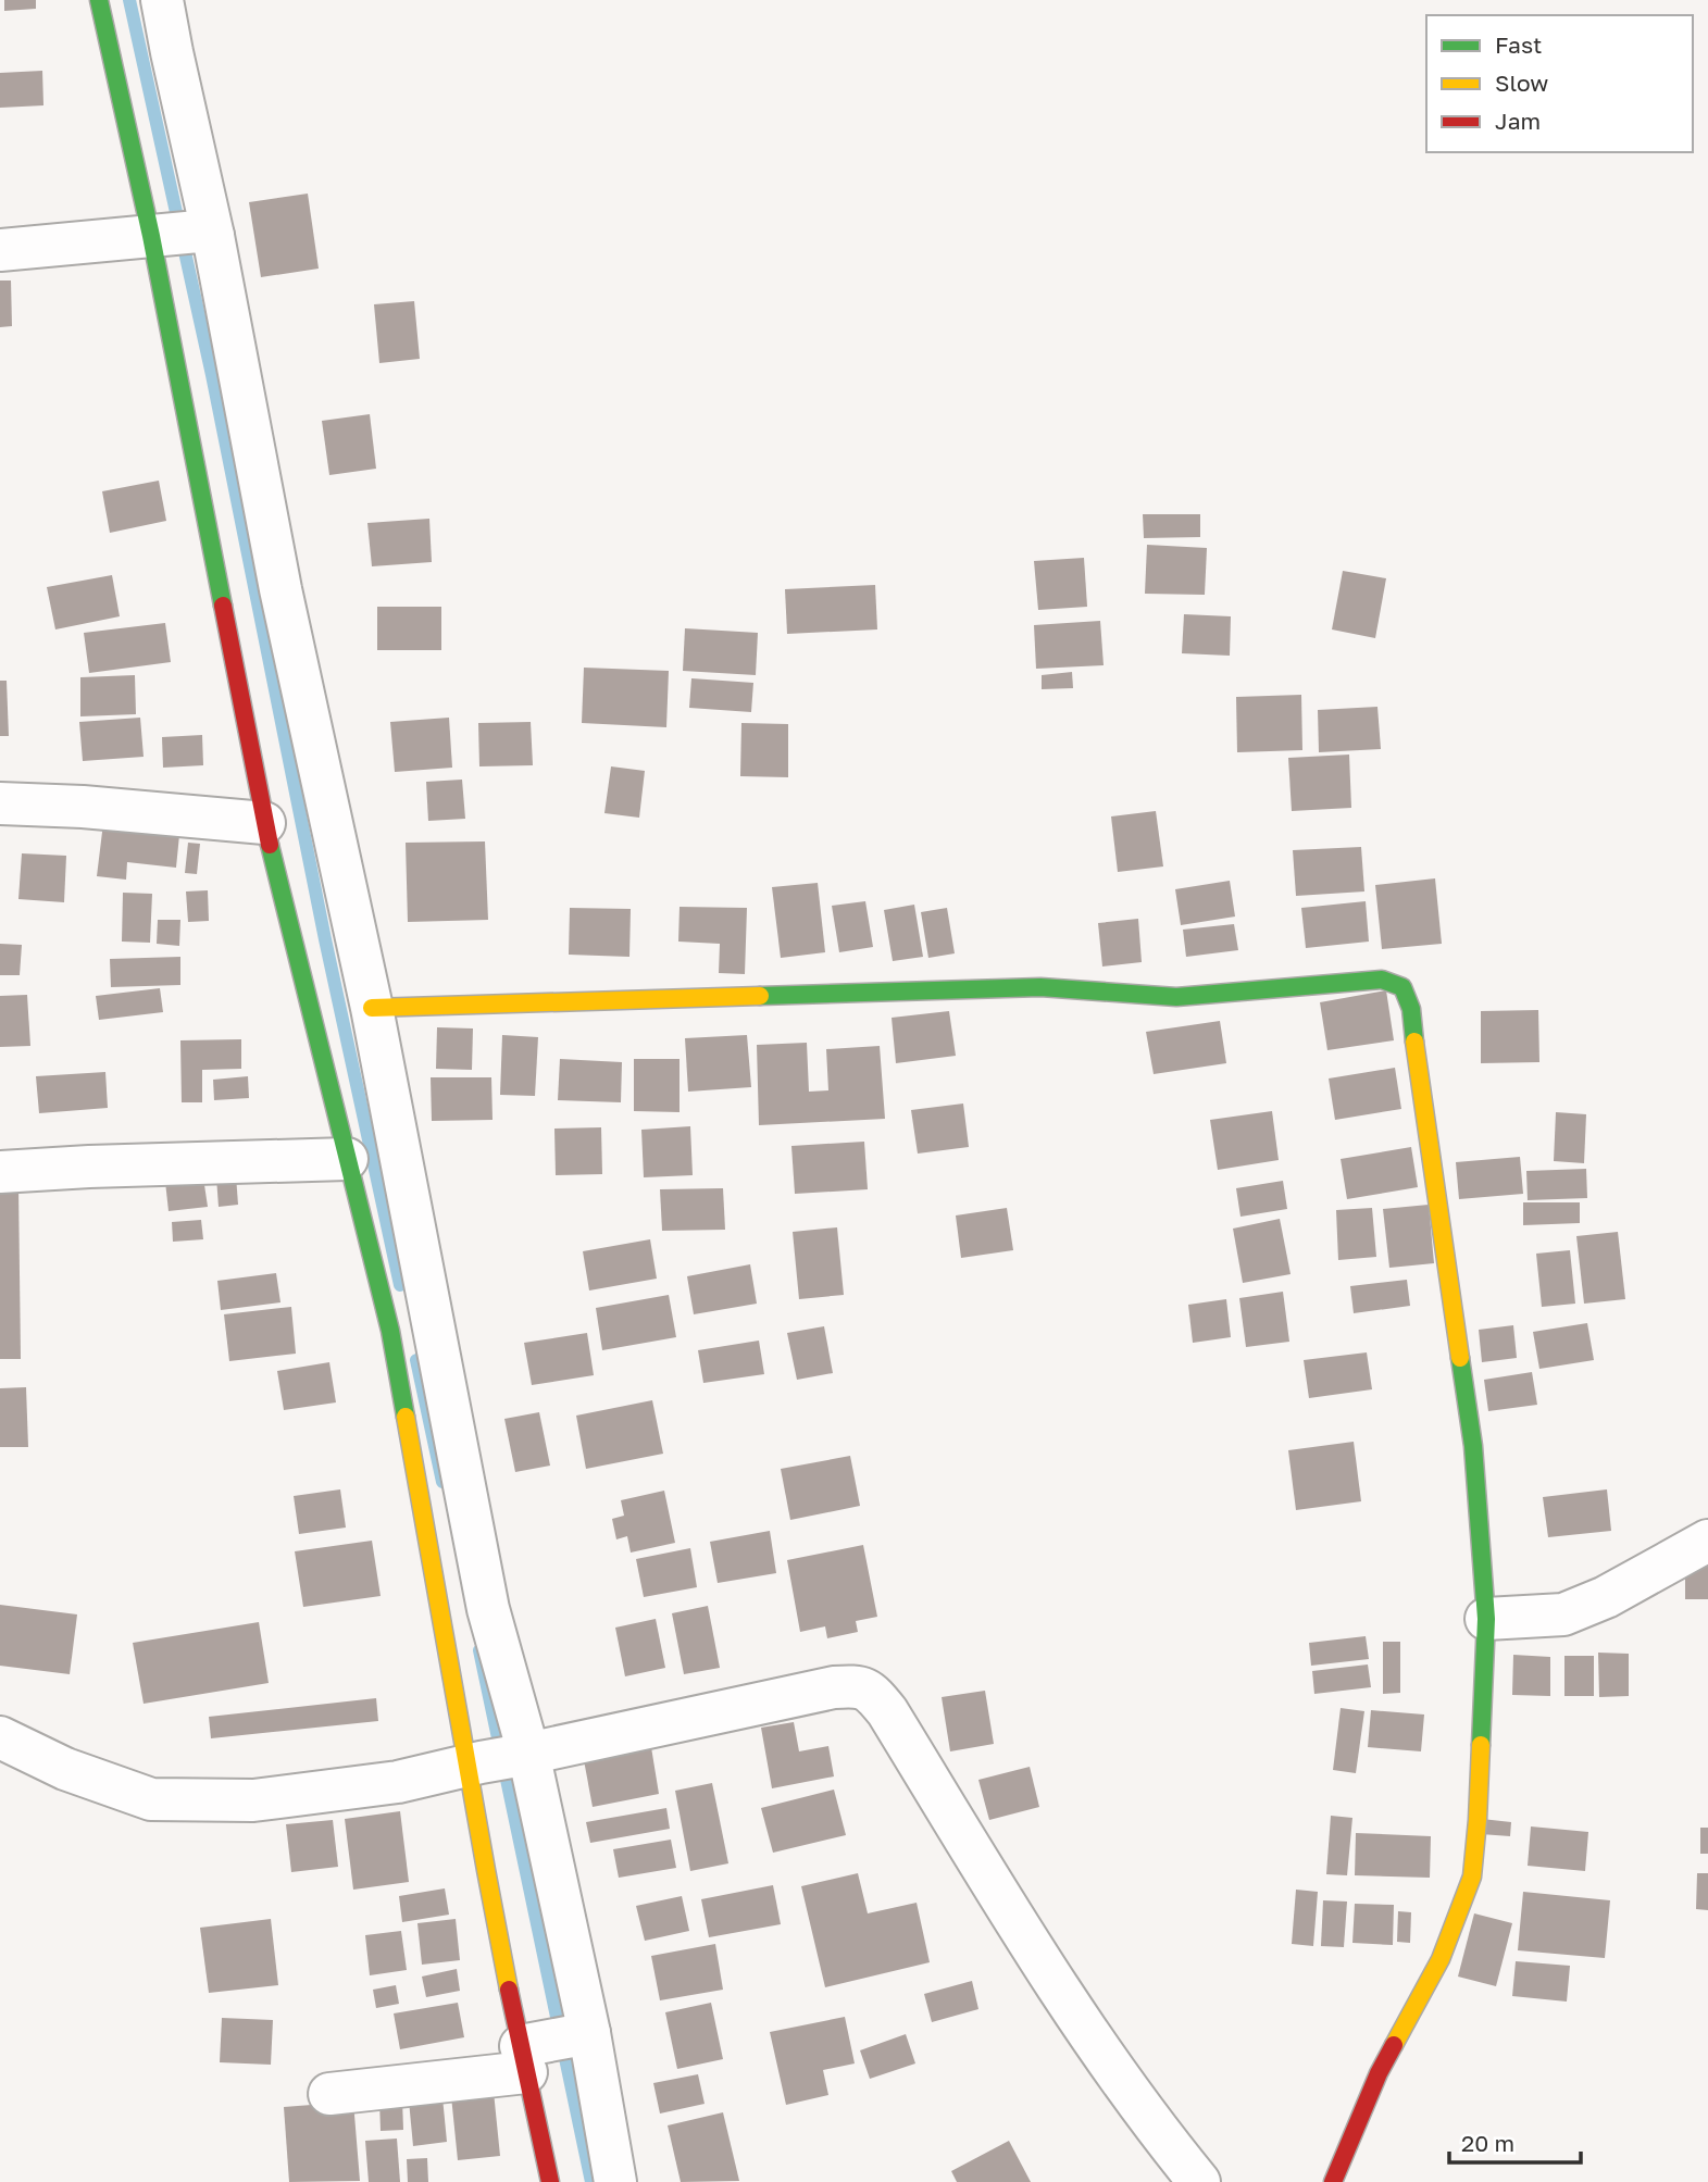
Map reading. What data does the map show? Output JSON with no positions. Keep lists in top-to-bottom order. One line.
{"legend":["Fast","Slow","Jam"],"scale_bar":"20 m"}
